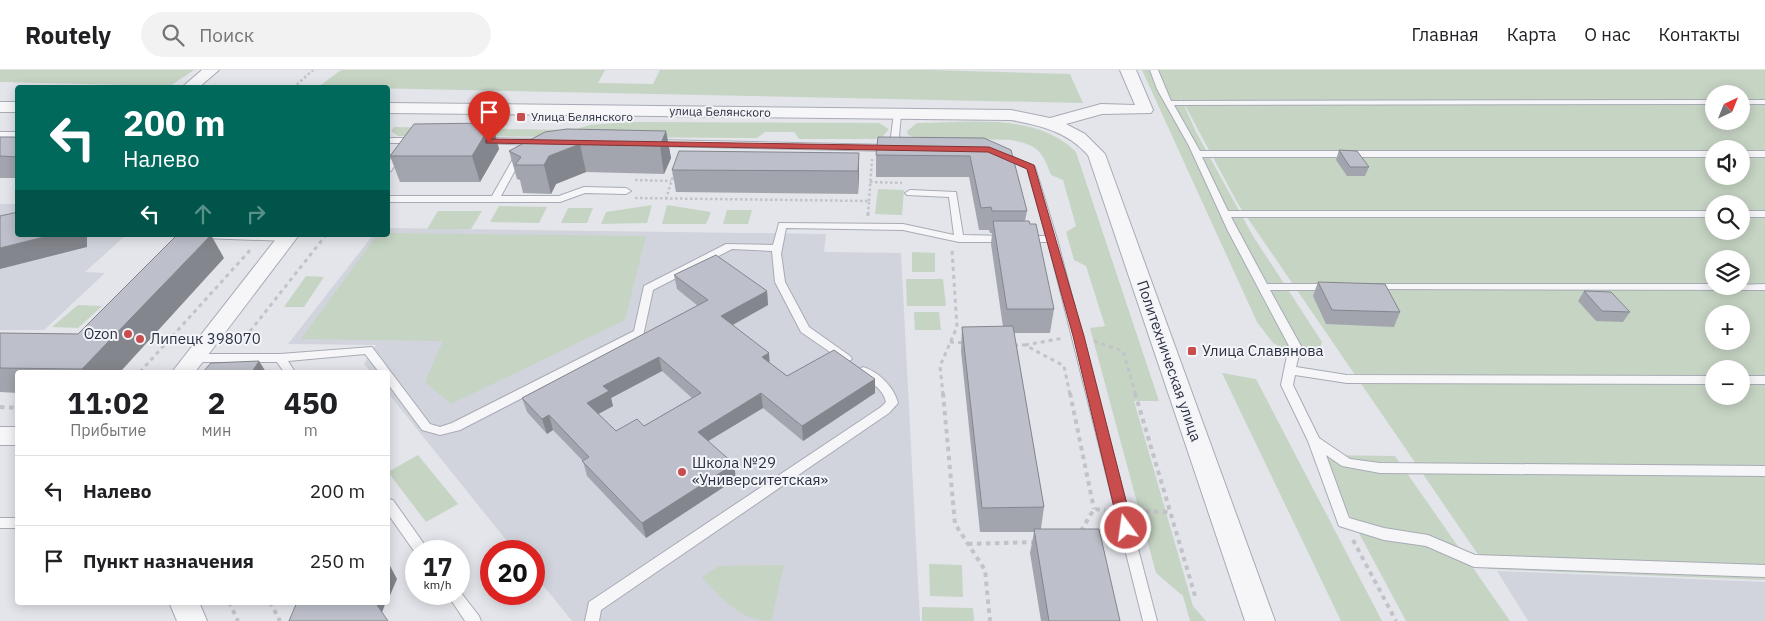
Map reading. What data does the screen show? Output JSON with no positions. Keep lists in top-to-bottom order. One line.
{"streets":{"street":["улица Белянского","Политехническая улица"]},"crossings":[["улица Белянского","Политехническая улица"]],"places":{"transit":["Улица Белянского","Улица Славянова"],"other":["Ozon","Липецк 398070","Школа №29 «Университетская»"]},"north":"top right","page":{"header":"Routely","search":"Поиск","nav":["Главная","Карта","О нас","Контакты"],"map_buttons":["+","−"],"turn":["200 m","Налево"],"eta":["11:02","Прибытие","2","мин","450","m"],"list":[{"name":"Налево","value":"200 m"},{"name":"Пункт назначения","value":"250 m"}],"speed":"17 km/h","limit":"20"}}
